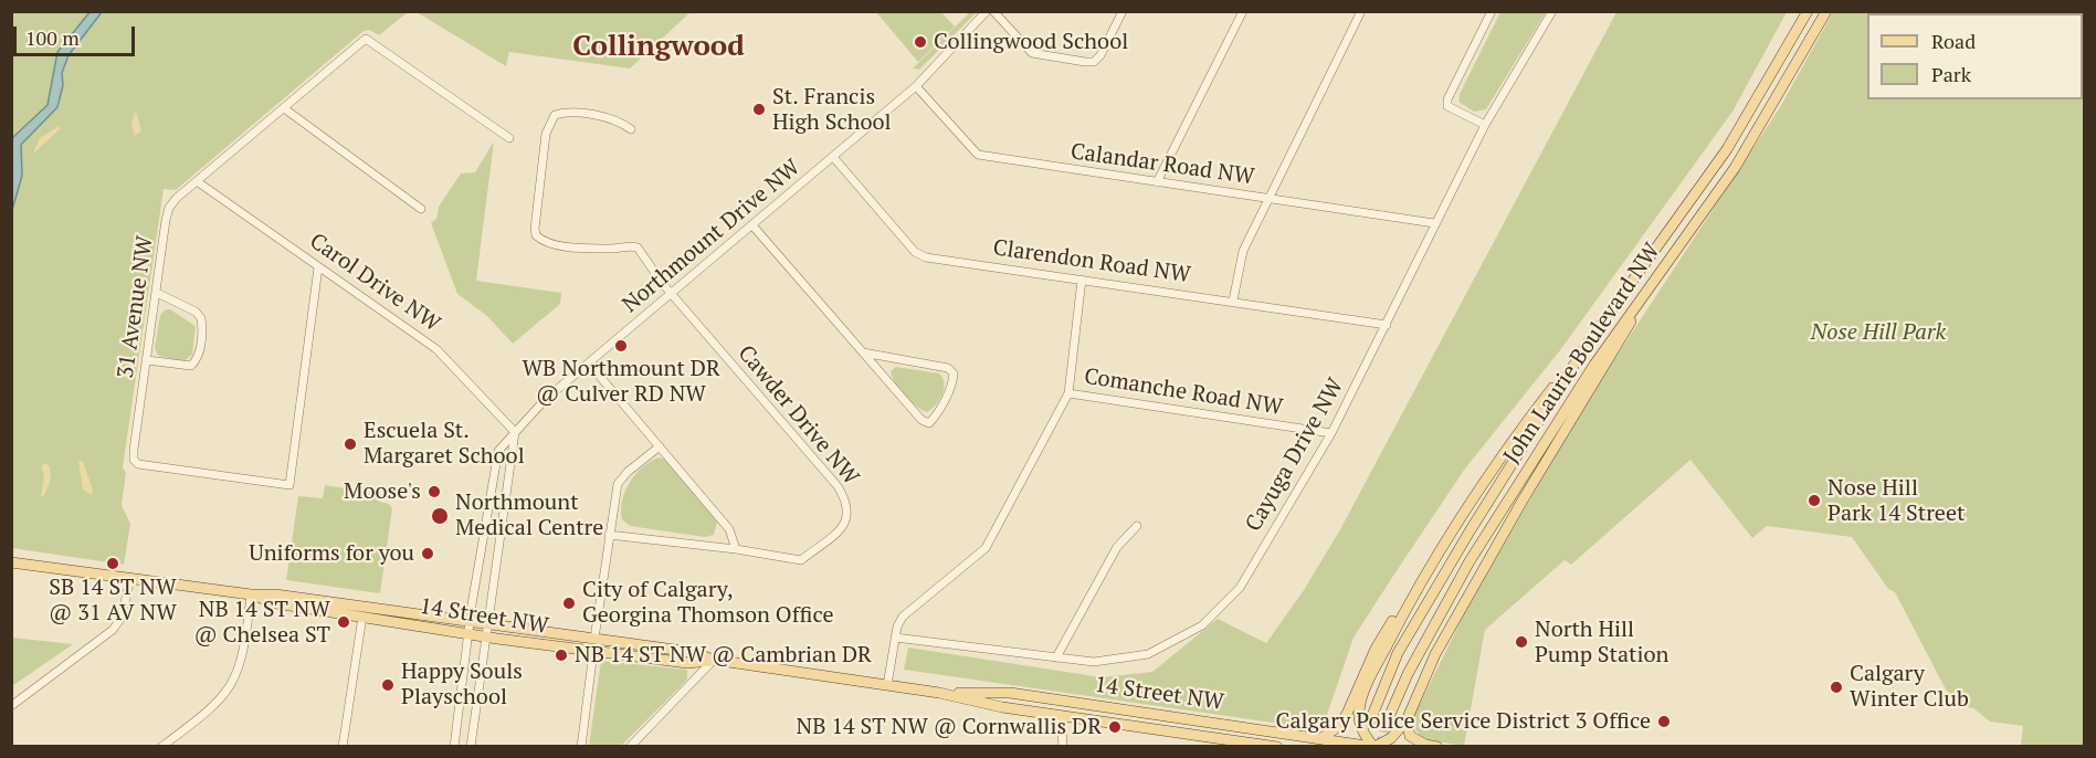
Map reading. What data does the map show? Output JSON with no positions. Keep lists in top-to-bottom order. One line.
{"streets":{"main road":["John Laurie Boulevard NW","14 Street NW"],"street":["Calandar Road NW","Northmount Drive NW","Clarendon Road NW","Carol Drive NW","31 Avenue NW","Comanche Road NW","Cawder Drive NW","Cayuga Drive NW"]},"crossings":[["Calandar Road NW","Northmount Drive NW"],["Calandar Road NW","Cayuga Drive NW"],["Northmount Drive NW","Clarendon Road NW"],["Northmount Drive NW","Carol Drive NW"],["Northmount Drive NW","Cawder Drive NW"],["Northmount Drive NW","14 Street NW"],["Clarendon Road NW","Cayuga Drive NW"],["Carol Drive NW","31 Avenue NW"],["Comanche Road NW","Cayuga Drive NW"]],"districts":["Collingwood"],"parks":["Nose Hill Park"],"places":["Collingwood School","St. Francis High School","WB Northmount DR @ Culver RD NW","Escuela St. Margaret School","Moose's","Nose Hill Park 14 Street","Northmount Medical Centre","Uniforms for you","SB 14 ST NW @ 31 AV NW","City of Calgary, Georgina Thomson Office","NB 14 ST NW @ Chelsea ST","North Hill Pump Station","NB 14 ST NW @ Cambrian DR","Happy Souls Playschool","Calgary Winter Club","Calgary Police Service District 3 Office","NB 14 ST NW @ Cornwallis DR"],"legend":["Road","Park"],"scale_bar":"100 m"}
